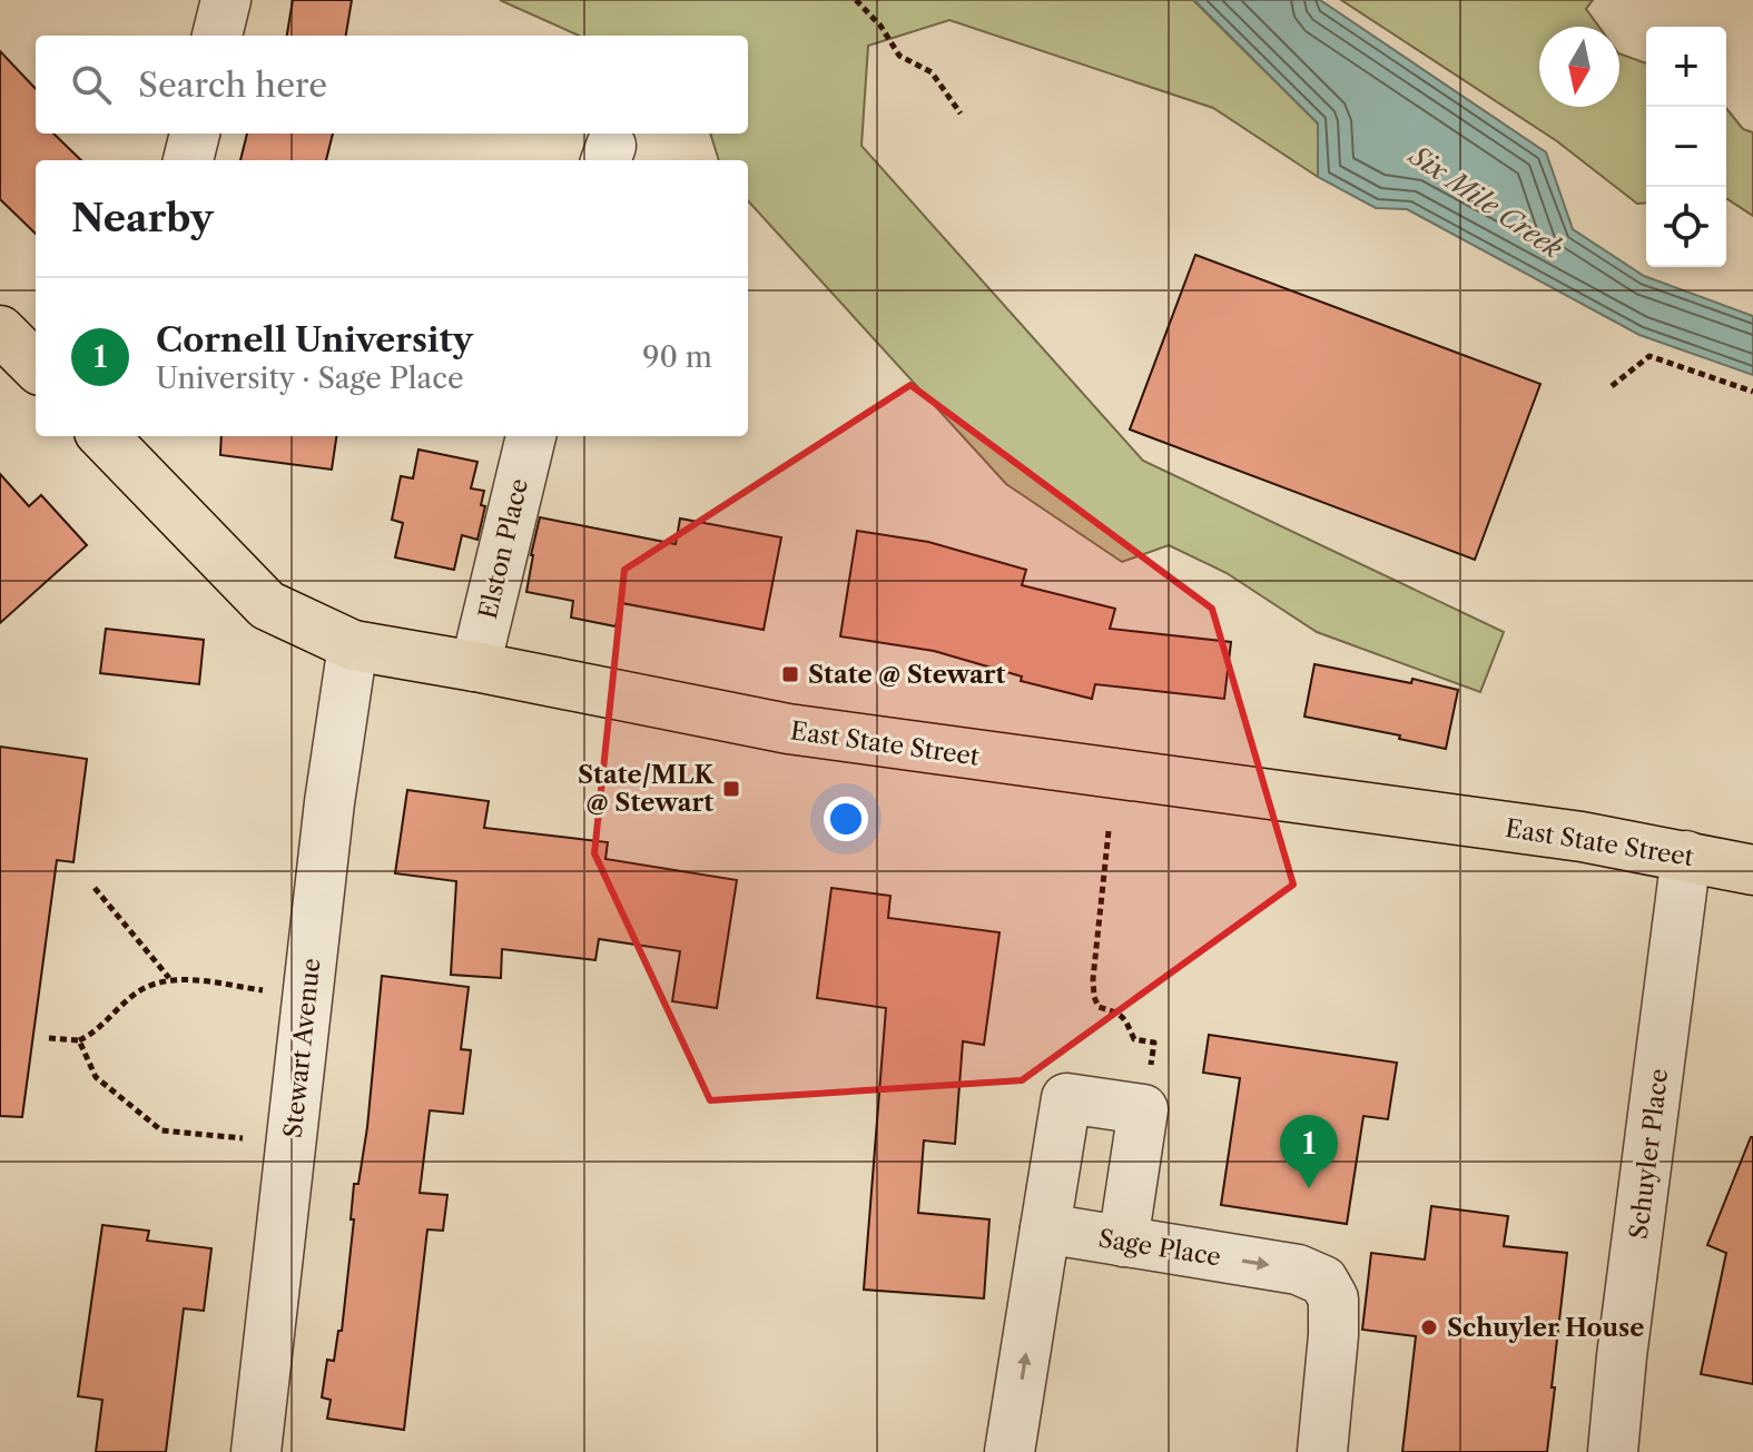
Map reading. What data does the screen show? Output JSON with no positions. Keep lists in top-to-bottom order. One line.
{"streets":{"highway":["East State Street"],"street":["Elston Place","Stewart Avenue","Schuyler Place","Sage Place"]},"crossings":[["Elston Place","East State Street"],["East State Street","Stewart Avenue"],["East State Street","Schuyler Place"]],"water":["Six Mile Creek"],"places":{"transit":["State @ Stewart","State/MLK @ Stewart"],"other":["Schuyler House"]},"north":"bottom","page":{"map_buttons":["+","−"],"search":"Search here","heading":"Nearby","list":[{"mark":"1","name":"Cornell University","note":"University · Sage Place","value":"90 m"}],"pins":"1"}}
